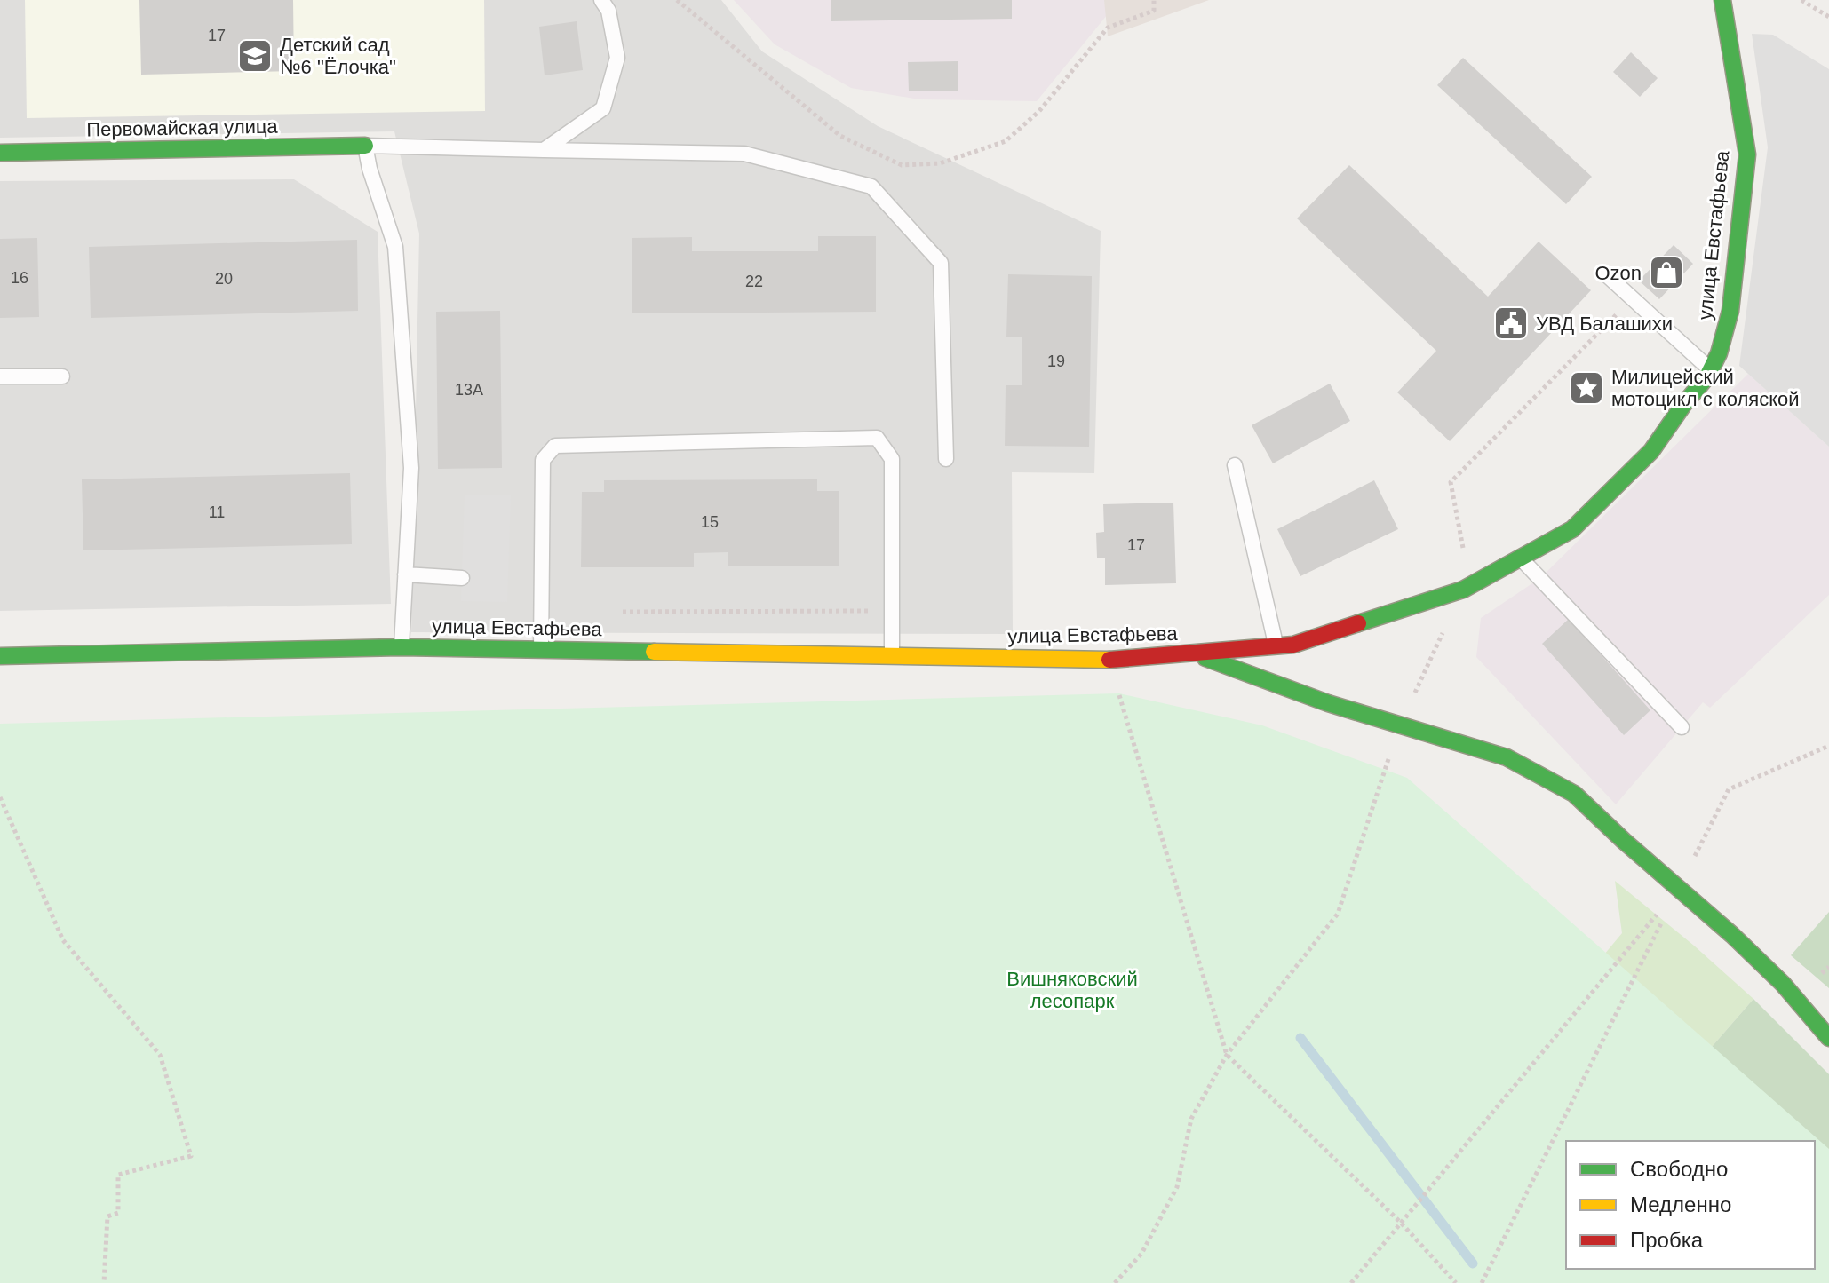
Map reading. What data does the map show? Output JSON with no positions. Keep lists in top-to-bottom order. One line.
{"streets":{"street":["Первомайская улица","улица Евстафьева"]},"parks":["Вишняковский лесопарк"],"places":{"school or university":["Детский сад №6 \"Ёлочка\""],"shop":["Ozon"],"public building":["УВД Балашихи"],"place":["Милицейский мотоцикл с коляской"]},"house_numbers":["17","16","20","22","19","13А","11","15","17"],"legend":["Свободно","Медленно","Пробка"]}
